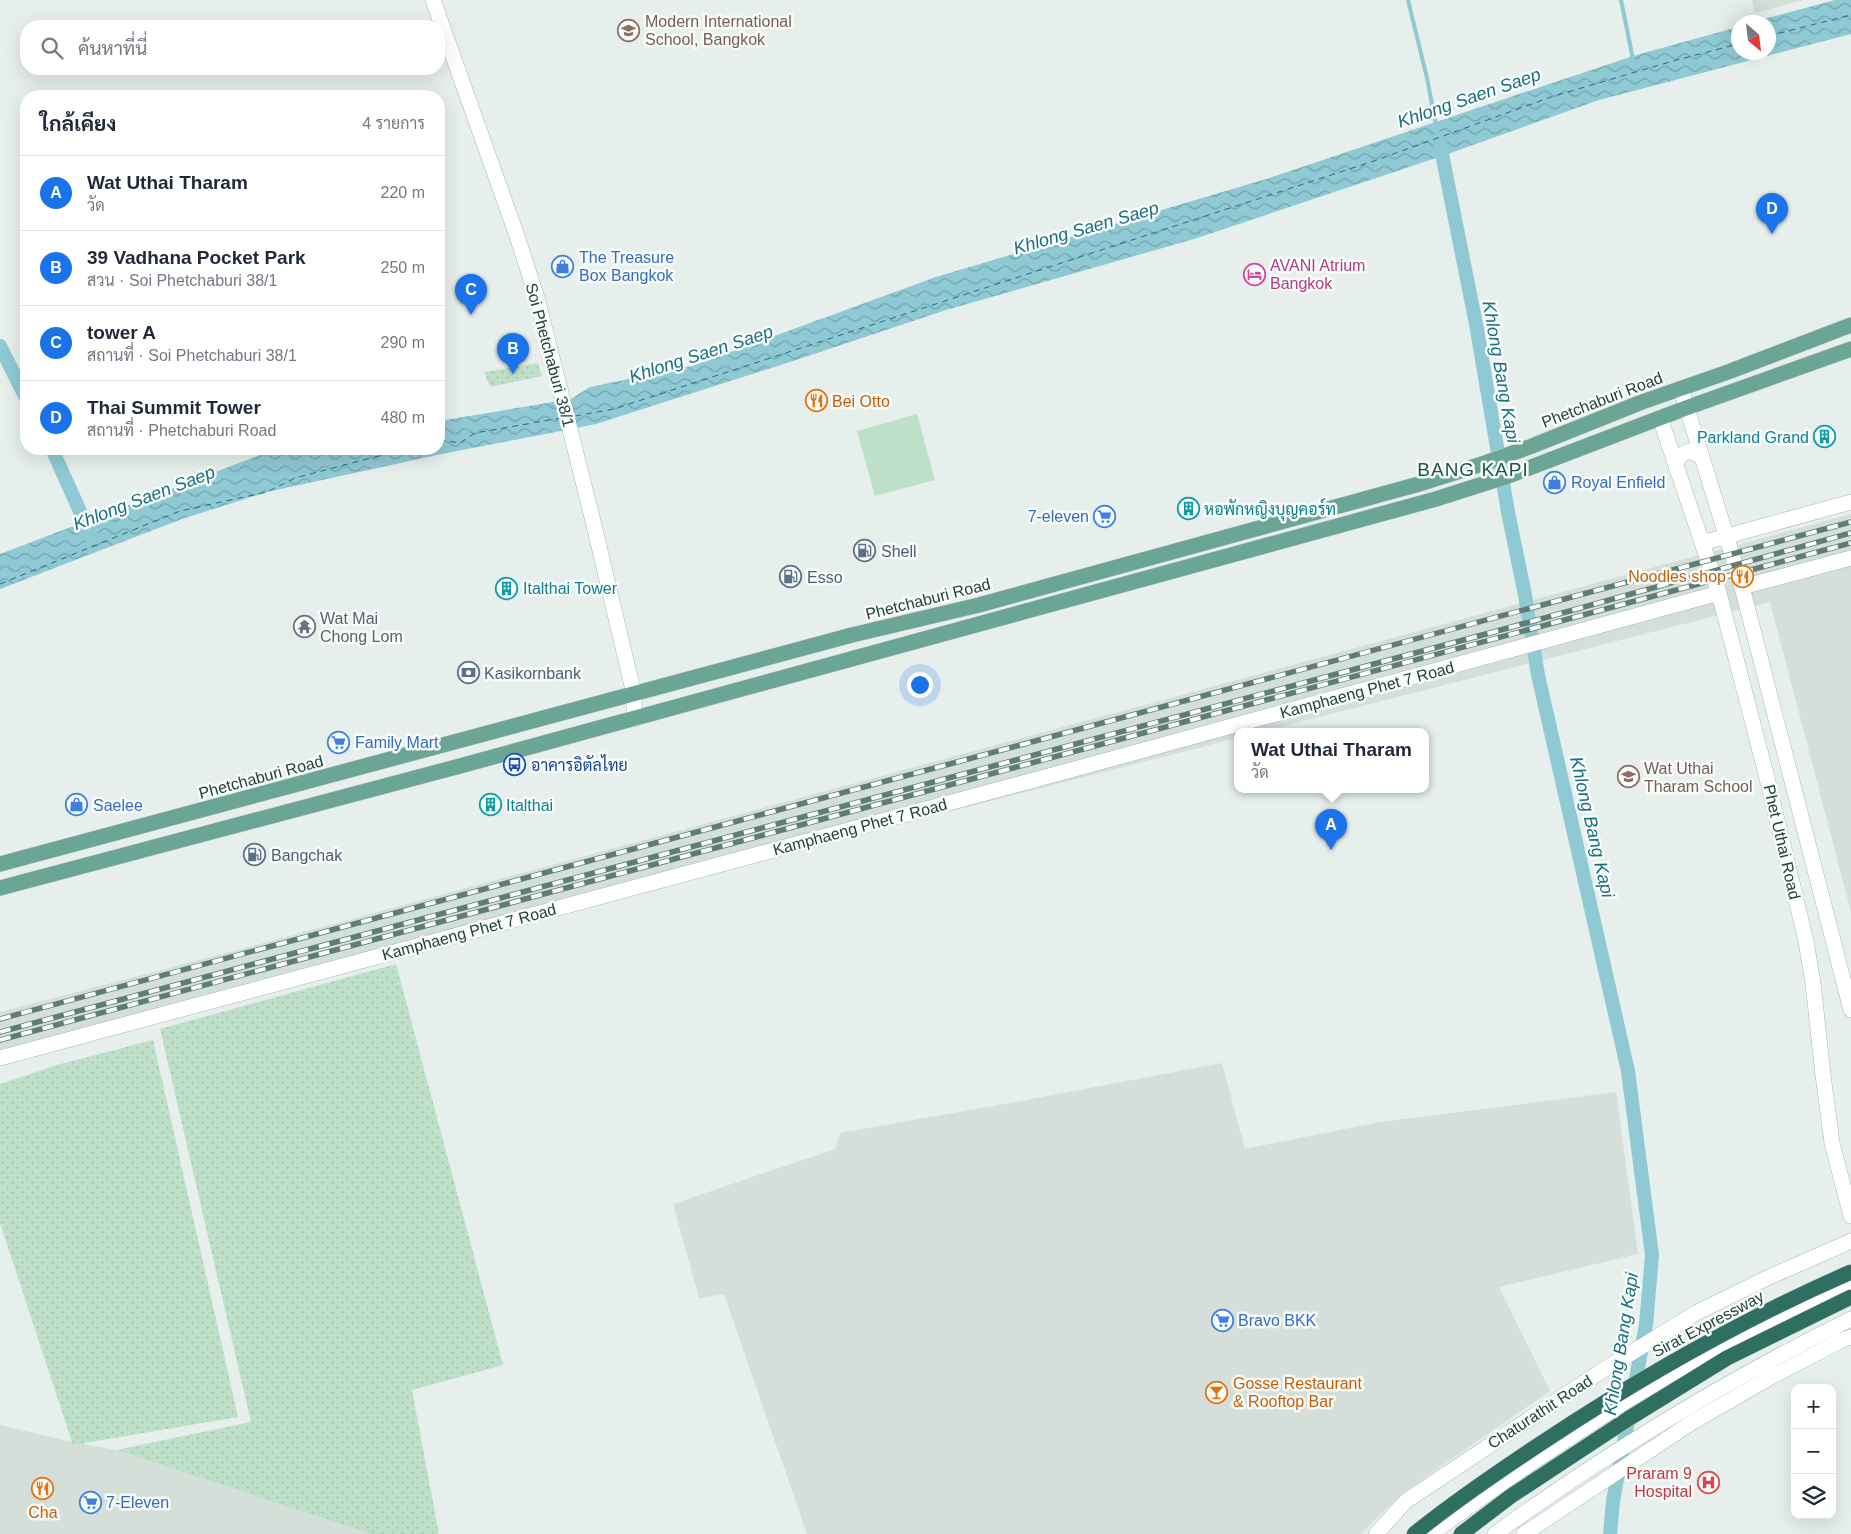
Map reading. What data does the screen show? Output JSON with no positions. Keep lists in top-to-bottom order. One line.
{"streets":{"highway":["Sirat Expressway"],"main road":["Soi Phetchaburi 38/1","Phetchaburi Road","Kamphaeng Phet 7 Road","Phet Uthai Road","Chaturathit Road"]},"crossings":[["Soi Phetchaburi 38/1","Phetchaburi Road"],["Phetchaburi Road","Phet Uthai Road"],["Kamphaeng Phet 7 Road","Phet Uthai Road"]],"districts":["BANG KAPI"],"water":["Khlong Saen Saep","Khlong Bang Kapi"],"places":{"school or university":["Modern International School, Bangkok","Wat Uthai Tharam School"],"shop":["The Treasure Box Bangkok","Royal Enfield","Saelee"],"hotel":["AVANI Atrium Bangkok"],"restaurant":["Bei Otto","Noodles shop","Cha"],"building":["Parkland Grand","หอพักหญิงบุญคอร์ท","Italthai Tower","Italthai"],"supermarket":["7-eleven","Family Mart","Bravo BKK","7-Eleven"],"fuel station":["Shell","Esso","Bangchak"],"temple":["Wat Mai Chong Lom"],"bank":["Kasikornbank"],"bus stop":["อาคารอิตัลไทย"],"bar":["Gosse Restaurant & Rooftop Bar"],"hospital":["Praram 9 Hospital"]},"north":"bottom right","page":{"search":"ค้นหาที่นี่","heading":["ใกล้เคียง","4 รายการ"],"list":[{"mark":"A","name":"Wat Uthai Tharam","note":"วัด","value":"220 m"},{"mark":"B","name":"39 Vadhana Pocket Park","note":"สวน · Soi Phetchaburi 38/1","value":"250 m"},{"mark":"C","name":"tower A","note":"สถานที่ · Soi Phetchaburi 38/1","value":"290 m"},{"mark":"D","name":"Thai Summit Tower","note":"สถานที่ · Phetchaburi Road","value":"480 m"}],"pins":["D","C","B","A"],"popup":["Wat Uthai Tharam","วัด"],"map_buttons":["+","−"]}}
